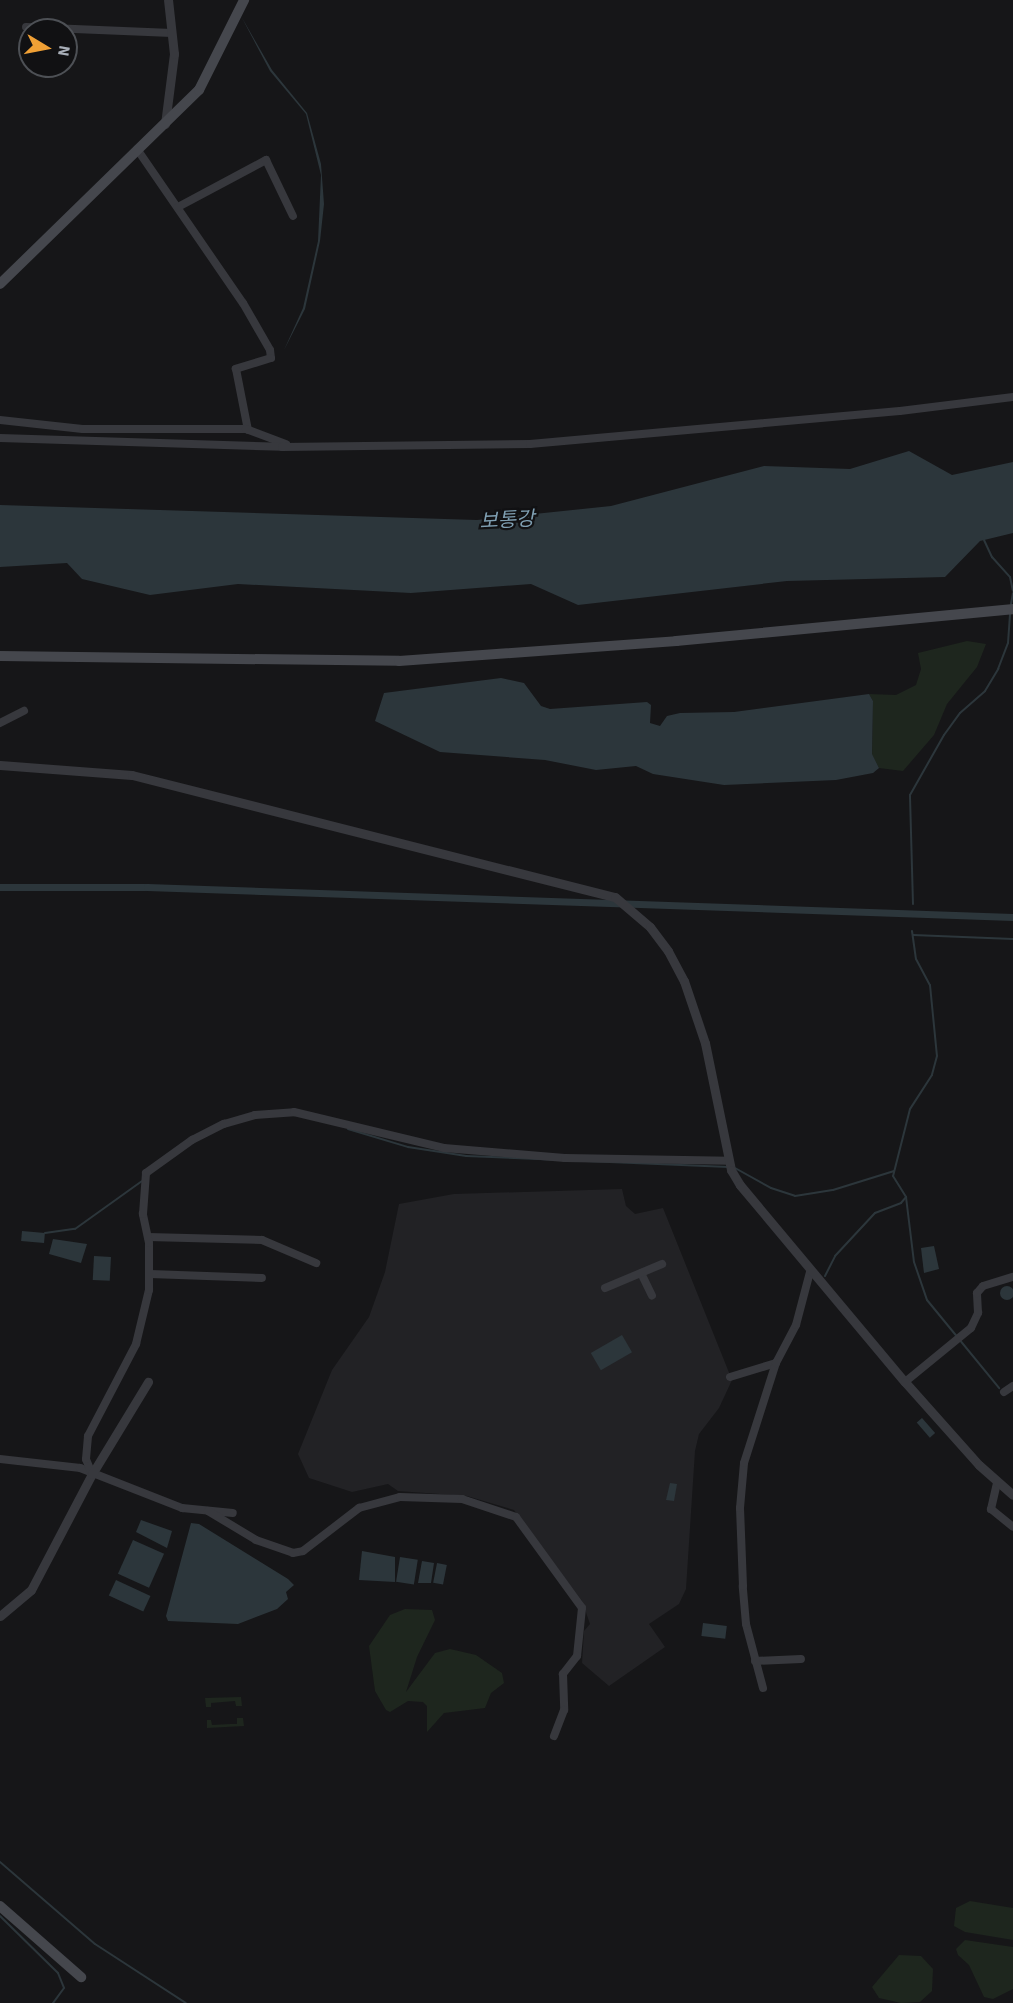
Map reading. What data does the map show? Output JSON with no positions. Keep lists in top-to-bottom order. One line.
{"water":["보통강"],"north":"right"}
